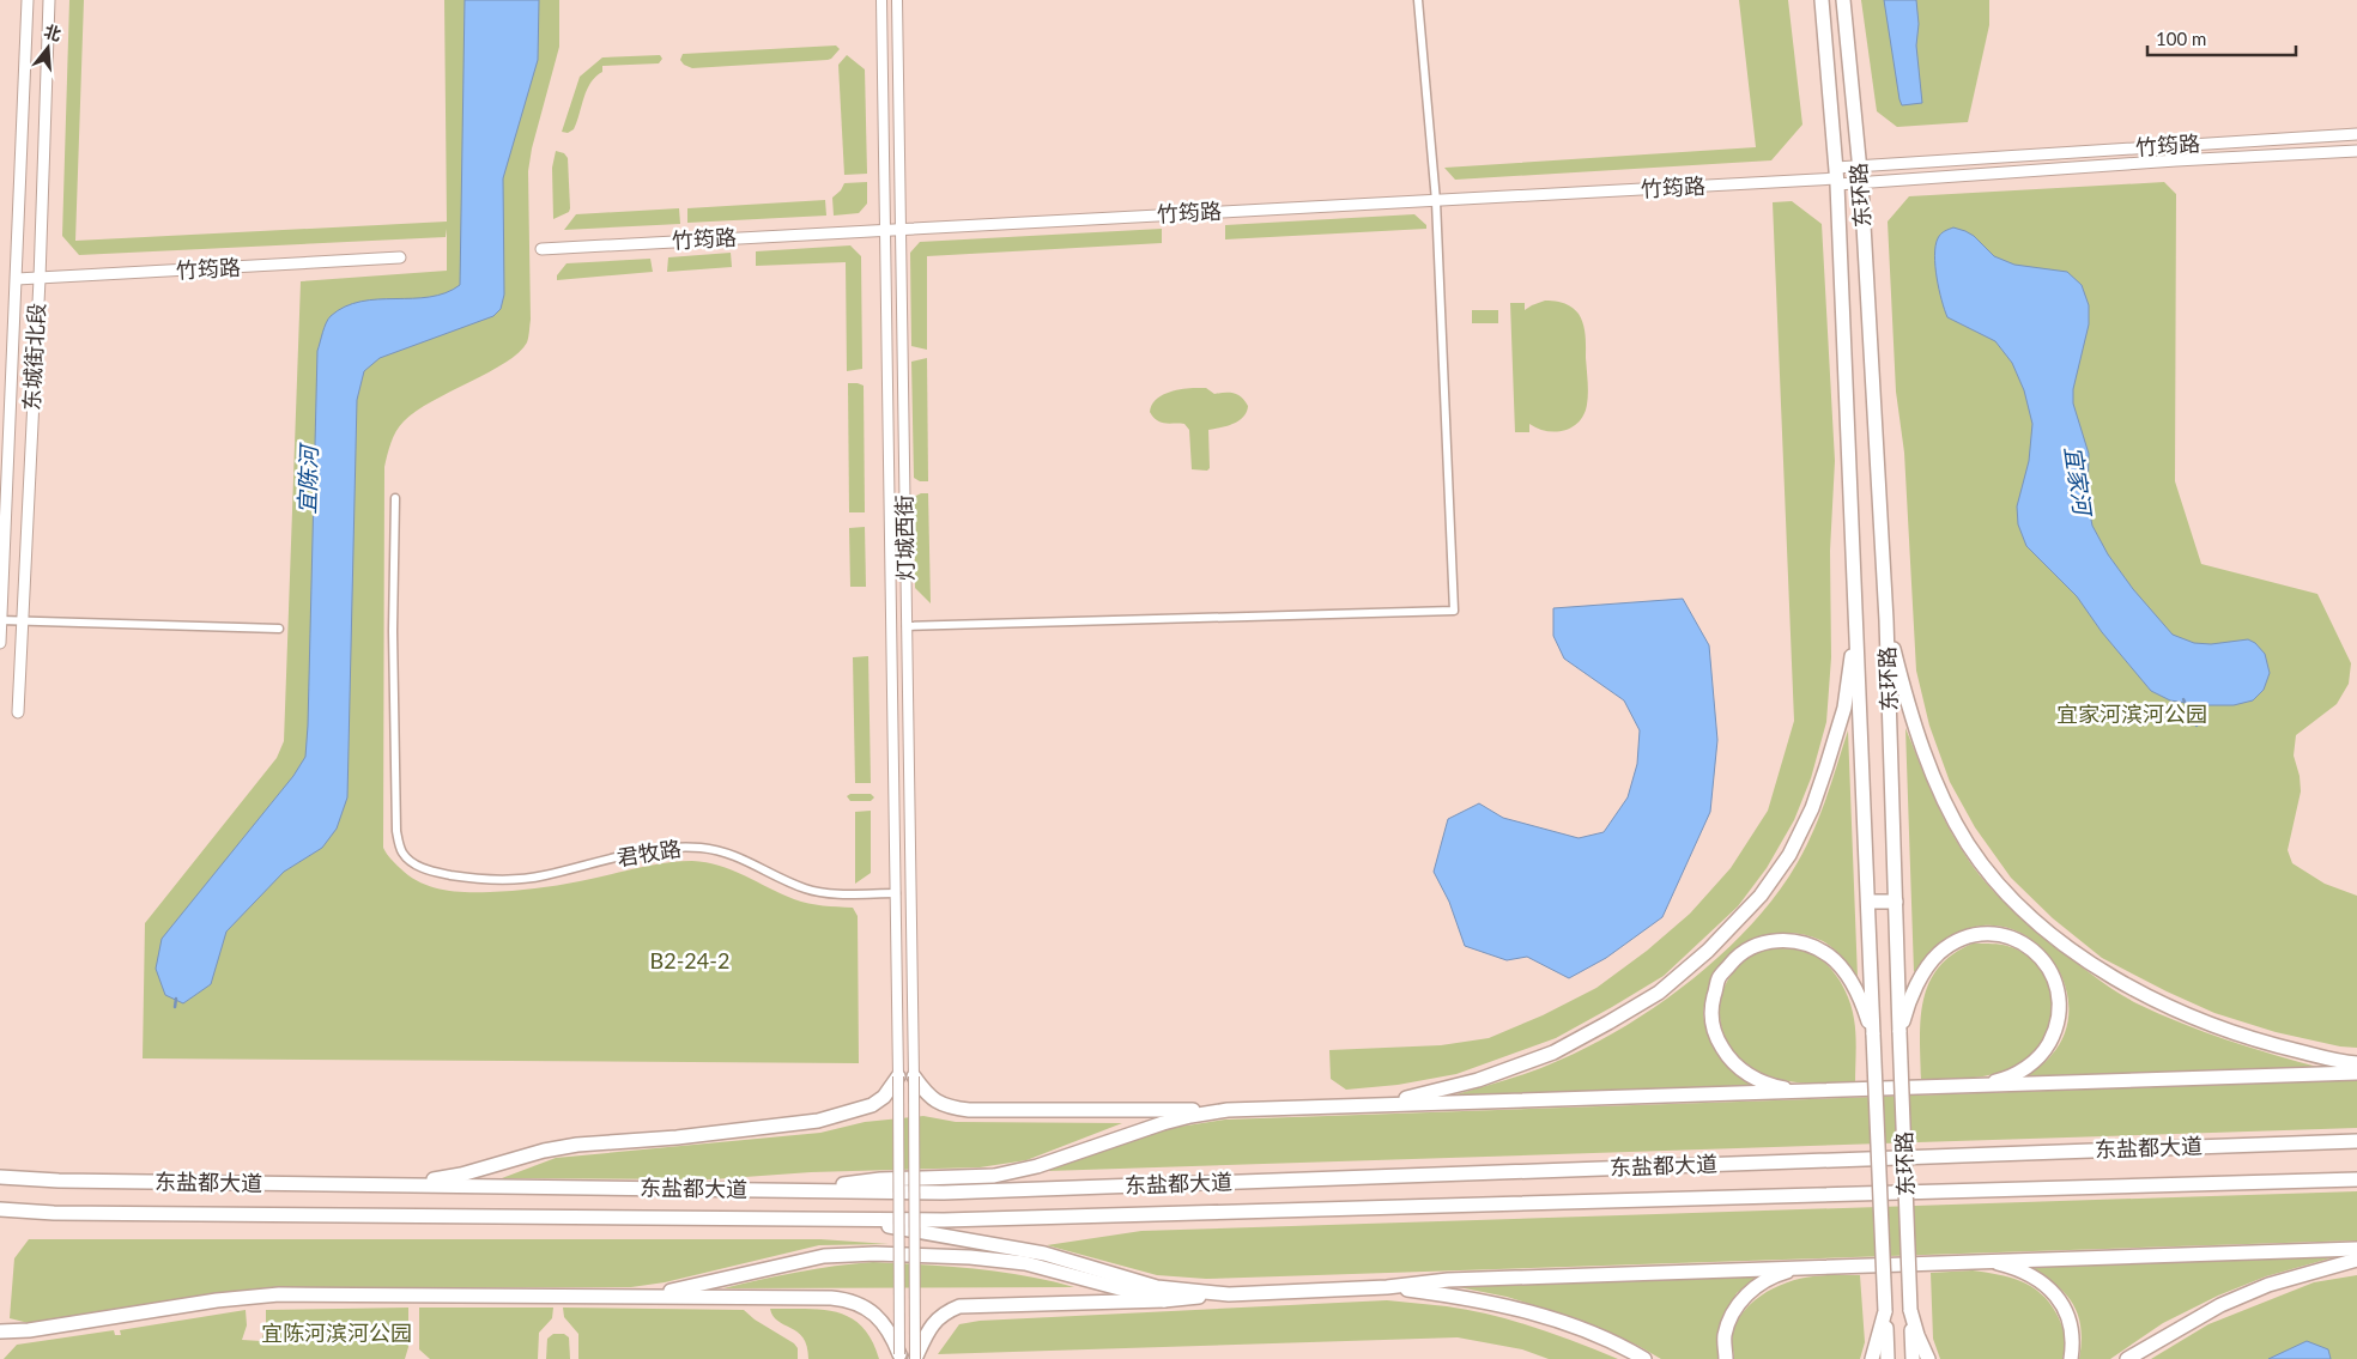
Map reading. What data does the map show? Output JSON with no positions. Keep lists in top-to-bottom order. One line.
{"streets":{"highway":["东环路","东盐都大道"],"main road":["竹筠路","东城街北段"],"street":["灯城西街","君牧路"]},"crossings":[["竹筠路","东环路"],["竹筠路","东城街北段"],["竹筠路","灯城西街"],["灯城西街","君牧路"]],"water":["宜陈河","宜家河"],"parks":["宜家河滨河公园","B2-24-2","宜陈河滨河公园"],"scale_bar":"100 m","north":"top"}
